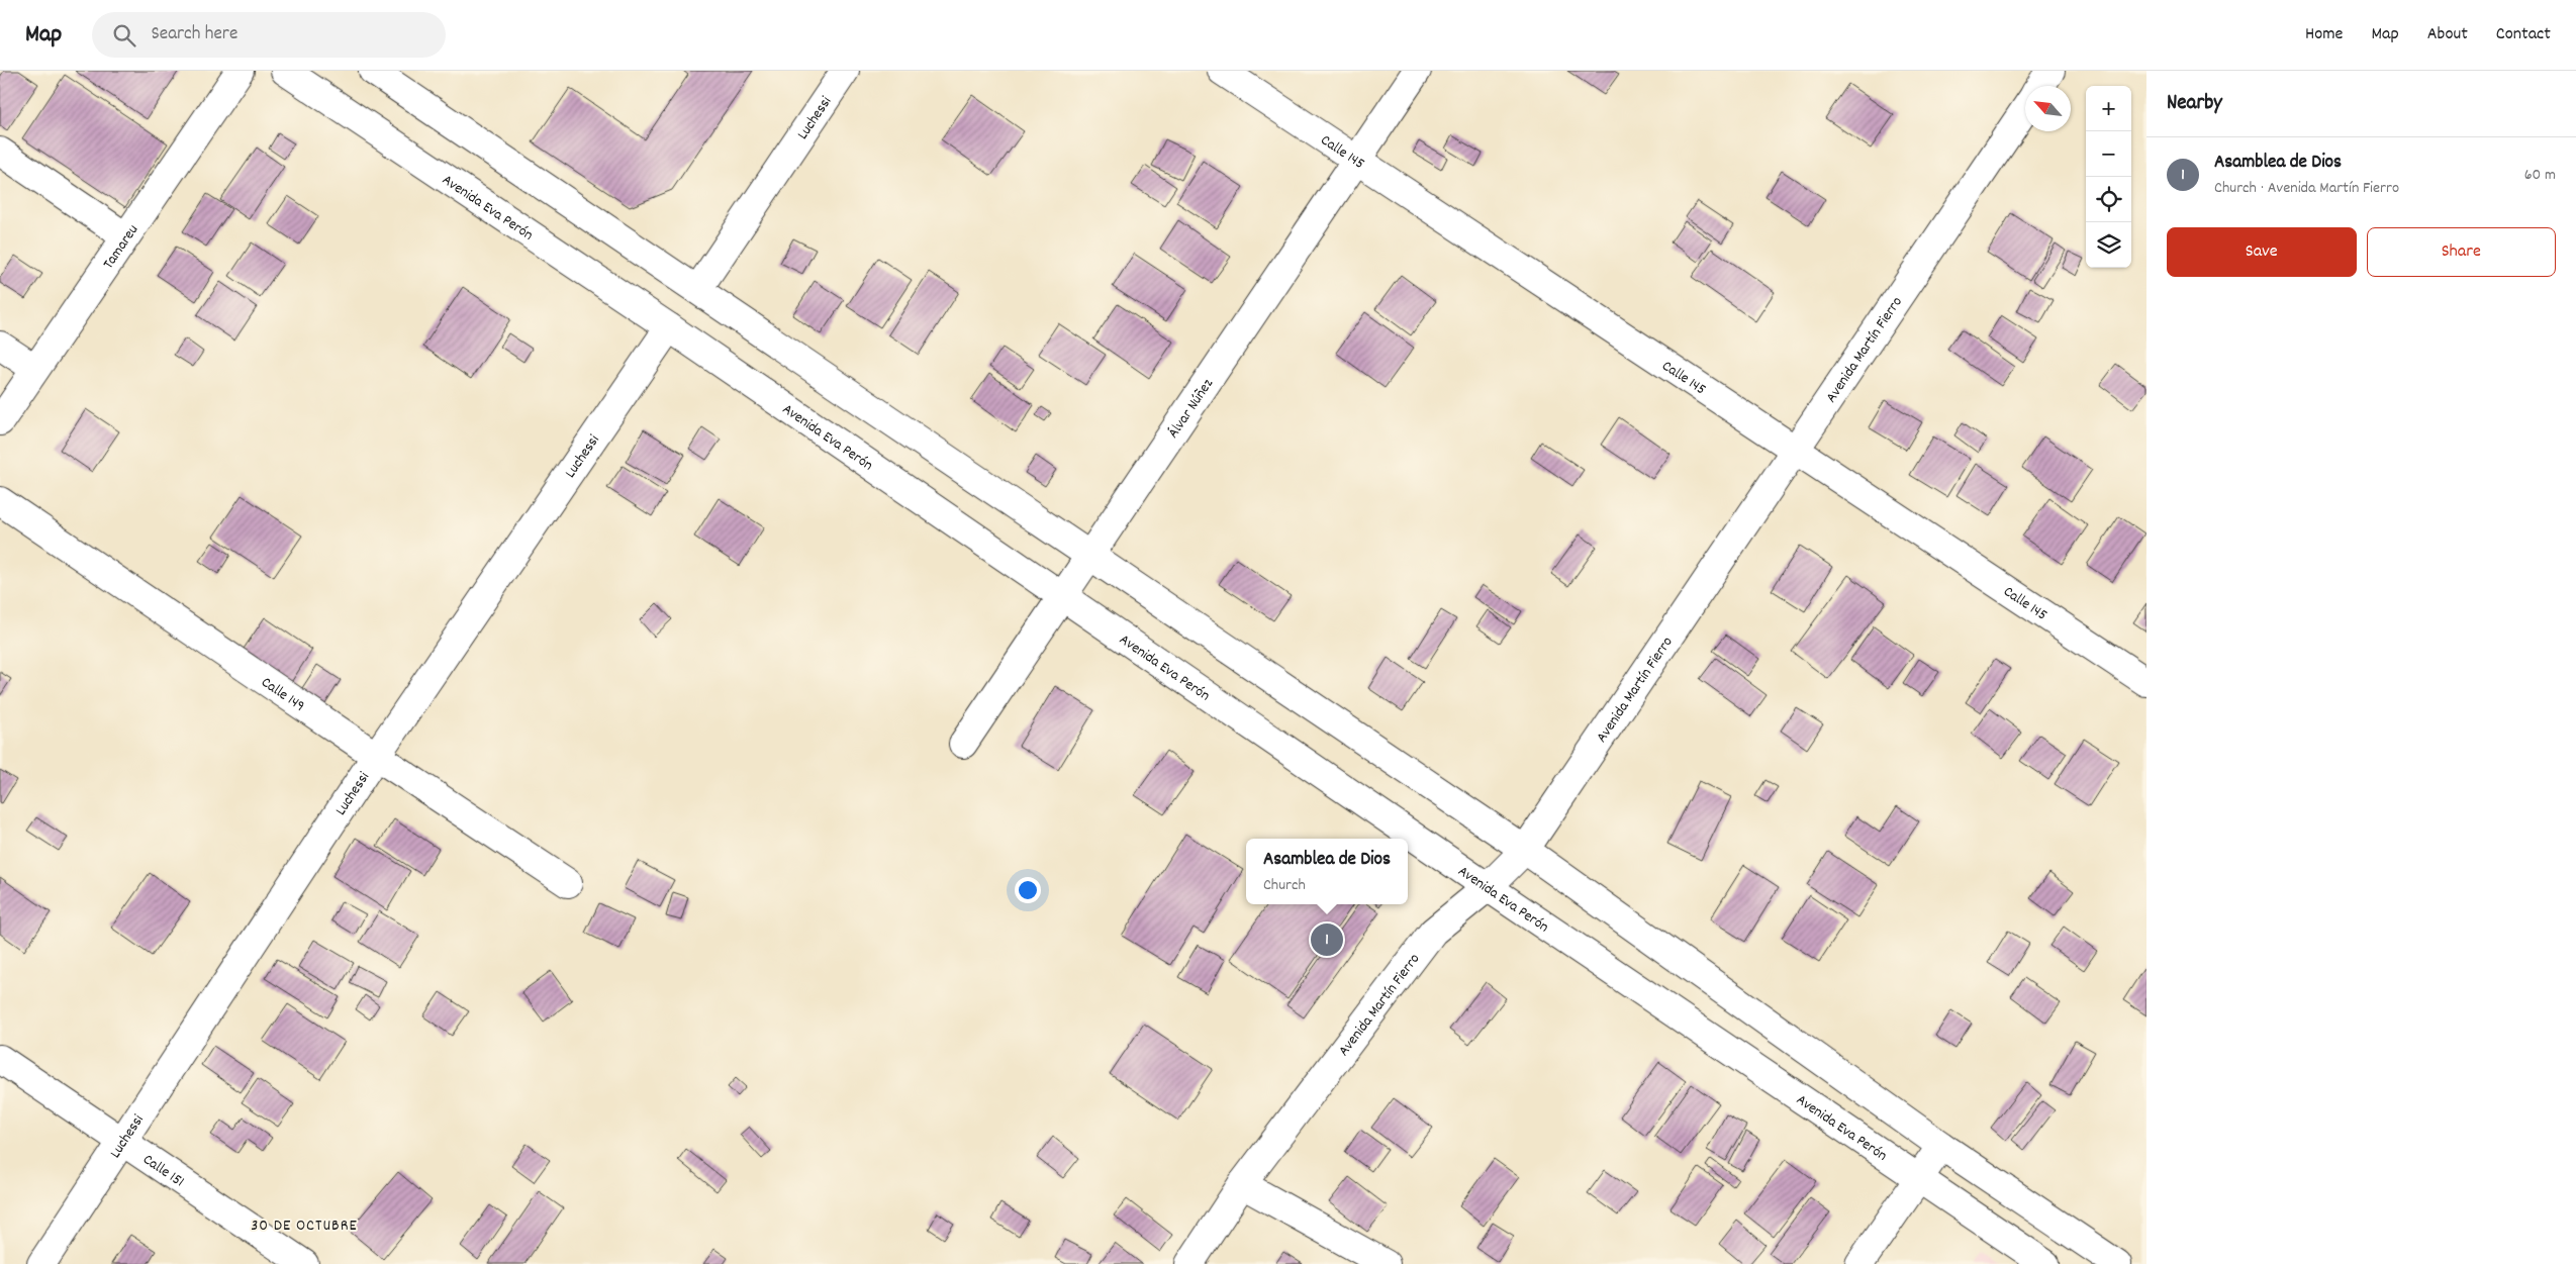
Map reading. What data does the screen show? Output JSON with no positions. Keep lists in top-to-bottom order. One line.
{"streets":{"street":["Luchessi","Calle 145","Avenida Eva Perón","Tamareu","Avenida Martín Fierro","Álvar Núñez","Calle 149","Calle 151"]},"crossings":[["Luchessi","Avenida Eva Perón"],["Luchessi","Calle 149"],["Luchessi","Calle 151"],["Calle 145","Avenida Martín Fierro"],["Calle 145","Álvar Núñez"],["Avenida Eva Perón","Avenida Martín Fierro"],["Avenida Eva Perón","Álvar Núñez"]],"districts":["30 DE OCTUBRE"],"north":"top left","page":{"header":"Map","search":"Search here","nav":["Home","Map","About","Contact"],"heading":"Nearby","map_buttons":["+","−"],"list":[{"mark":"1","name":"Asamblea de Dios","note":"Church · Avenida Martín Fierro","value":"60 m"}],"buttons":["Save","Share"],"popup":["Asamblea de Dios","Church"],"pins":"1"}}
